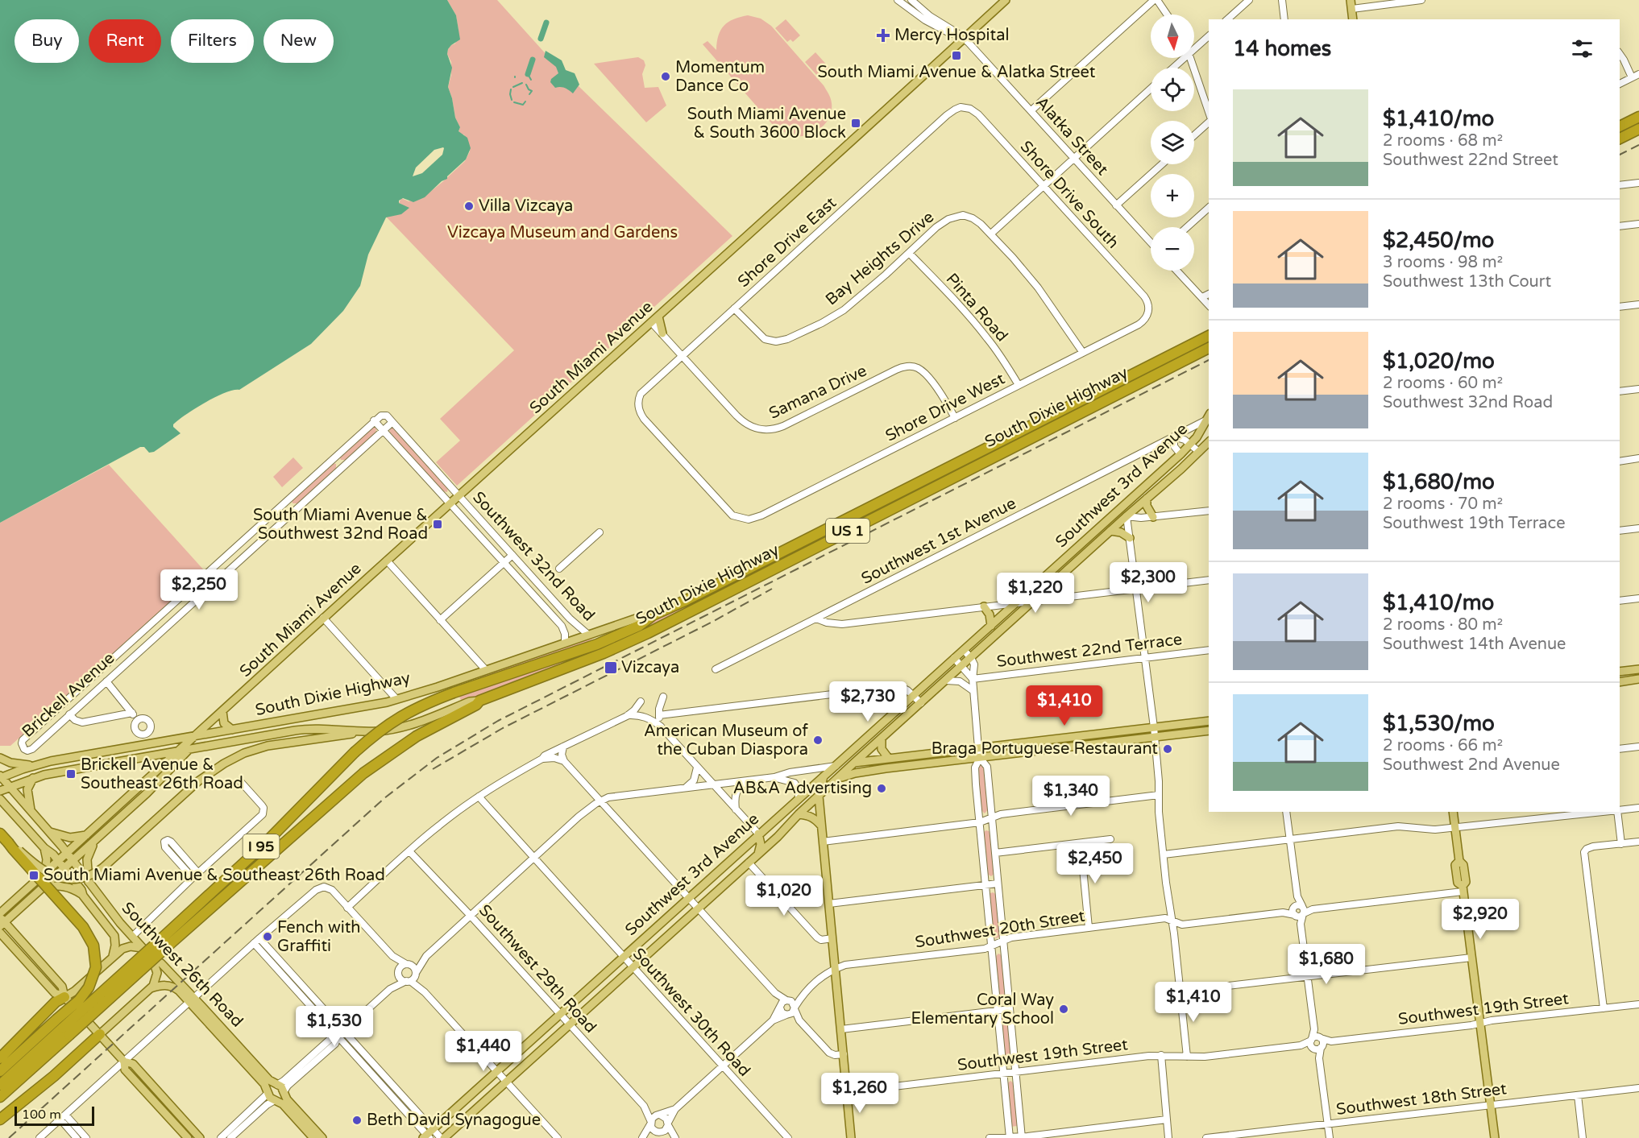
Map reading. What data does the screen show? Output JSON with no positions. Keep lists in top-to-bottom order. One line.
{"streets":{"highway":["South Dixie Highway","US 1","I 95"],"main road":["South Miami Avenue","Southwest 3rd Avenue","Southwest 26th Road"],"street":["Alatka Street","Shore Drive South","Shore Drive East","Bay Heights Drive","Pinta Road","Samana Drive","Shore Drive West","Southwest 1st Avenue","Southwest 32nd Road","Southwest 22nd Terrace","Brickell Avenue","Southwest 20th Street","Southwest 29th Road","Southwest 19th Street","Southwest 30th Road","Southwest 18th Street"]},"crossings":[["Alatka Street","South Miami Avenue"],["Shore Drive South","Shore Drive East"],["Shore Drive South","Shore Drive West"],["Shore Drive East","Bay Heights Drive"],["Shore Drive East","Samana Drive"],["Shore Drive East","Shore Drive West"],["Bay Heights Drive","Pinta Road"],["Bay Heights Drive","Shore Drive West"],["Pinta Road","Shore Drive West"],["South Miami Avenue","Samana Drive"],["South Miami Avenue","South Dixie Highway"],["South Miami Avenue","Southwest 32nd Road"],["South Miami Avenue","Southwest 26th Road"],["Samana Drive","Shore Drive West"],["South Dixie Highway","Southwest 32nd Road"],["South Dixie Highway","I 95"],["Southwest 3rd Avenue","Southwest 1st Avenue"],["Southwest 3rd Avenue","Southwest 29th Road"],["Southwest 3rd Avenue","Southwest 30th Road"],["Southwest 32nd Road","Brickell Avenue"]],"parks":["Vizcaya Museum and Gardens"],"places":{"health":["Mercy Hospital"],"transit":["South Miami Avenue & Alatka Street","South Miami Avenue & South 3600 Block","South Miami Avenue & Southwest 32nd Road","Vizcaya","Brickell Avenue & Southeast 26th Road","South Miami Avenue & Southeast 26th Road"],"other":["Momentum Dance Co","Villa Vizcaya","American Museum of the Cuban Diaspora","Braga Portuguese Restaurant","AB&A Advertising","Fench with Graffiti","Coral Way Elementary School","Beth David Synagogue"]},"scale_bar":"100 m","north":"bottom","page":{"map_buttons":["+","−"],"chip":["Buy","Rent","Filters","New"],"heading":"14 homes","list":[{"name":"$1,410/mo","note":"2 rooms · 68 m² · Southwest 22nd Street"},{"name":"$2,450/mo","note":"3 rooms · 98 m² · Southwest 13th Court"},{"name":"$1,020/mo","note":"2 rooms · 60 m² · Southwest 32nd Road"},{"name":"$1,680/mo","note":"2 rooms · 70 m² · Southwest 19th Terrace"},{"name":"$1,410/mo","note":"2 rooms · 80 m² · Southwest 14th Avenue"},{"name":"$1,530/mo","note":"2 rooms · 66 m² · Southwest 2nd Avenue"}],"price":["$2,300","$2,250","$1,220","$2,730","$1,410","$1,340","$2,450","$1,020","$2,920","$1,680","$1,410","$1,530","$1,440","$1,260"],"scale":"100 m"}}
